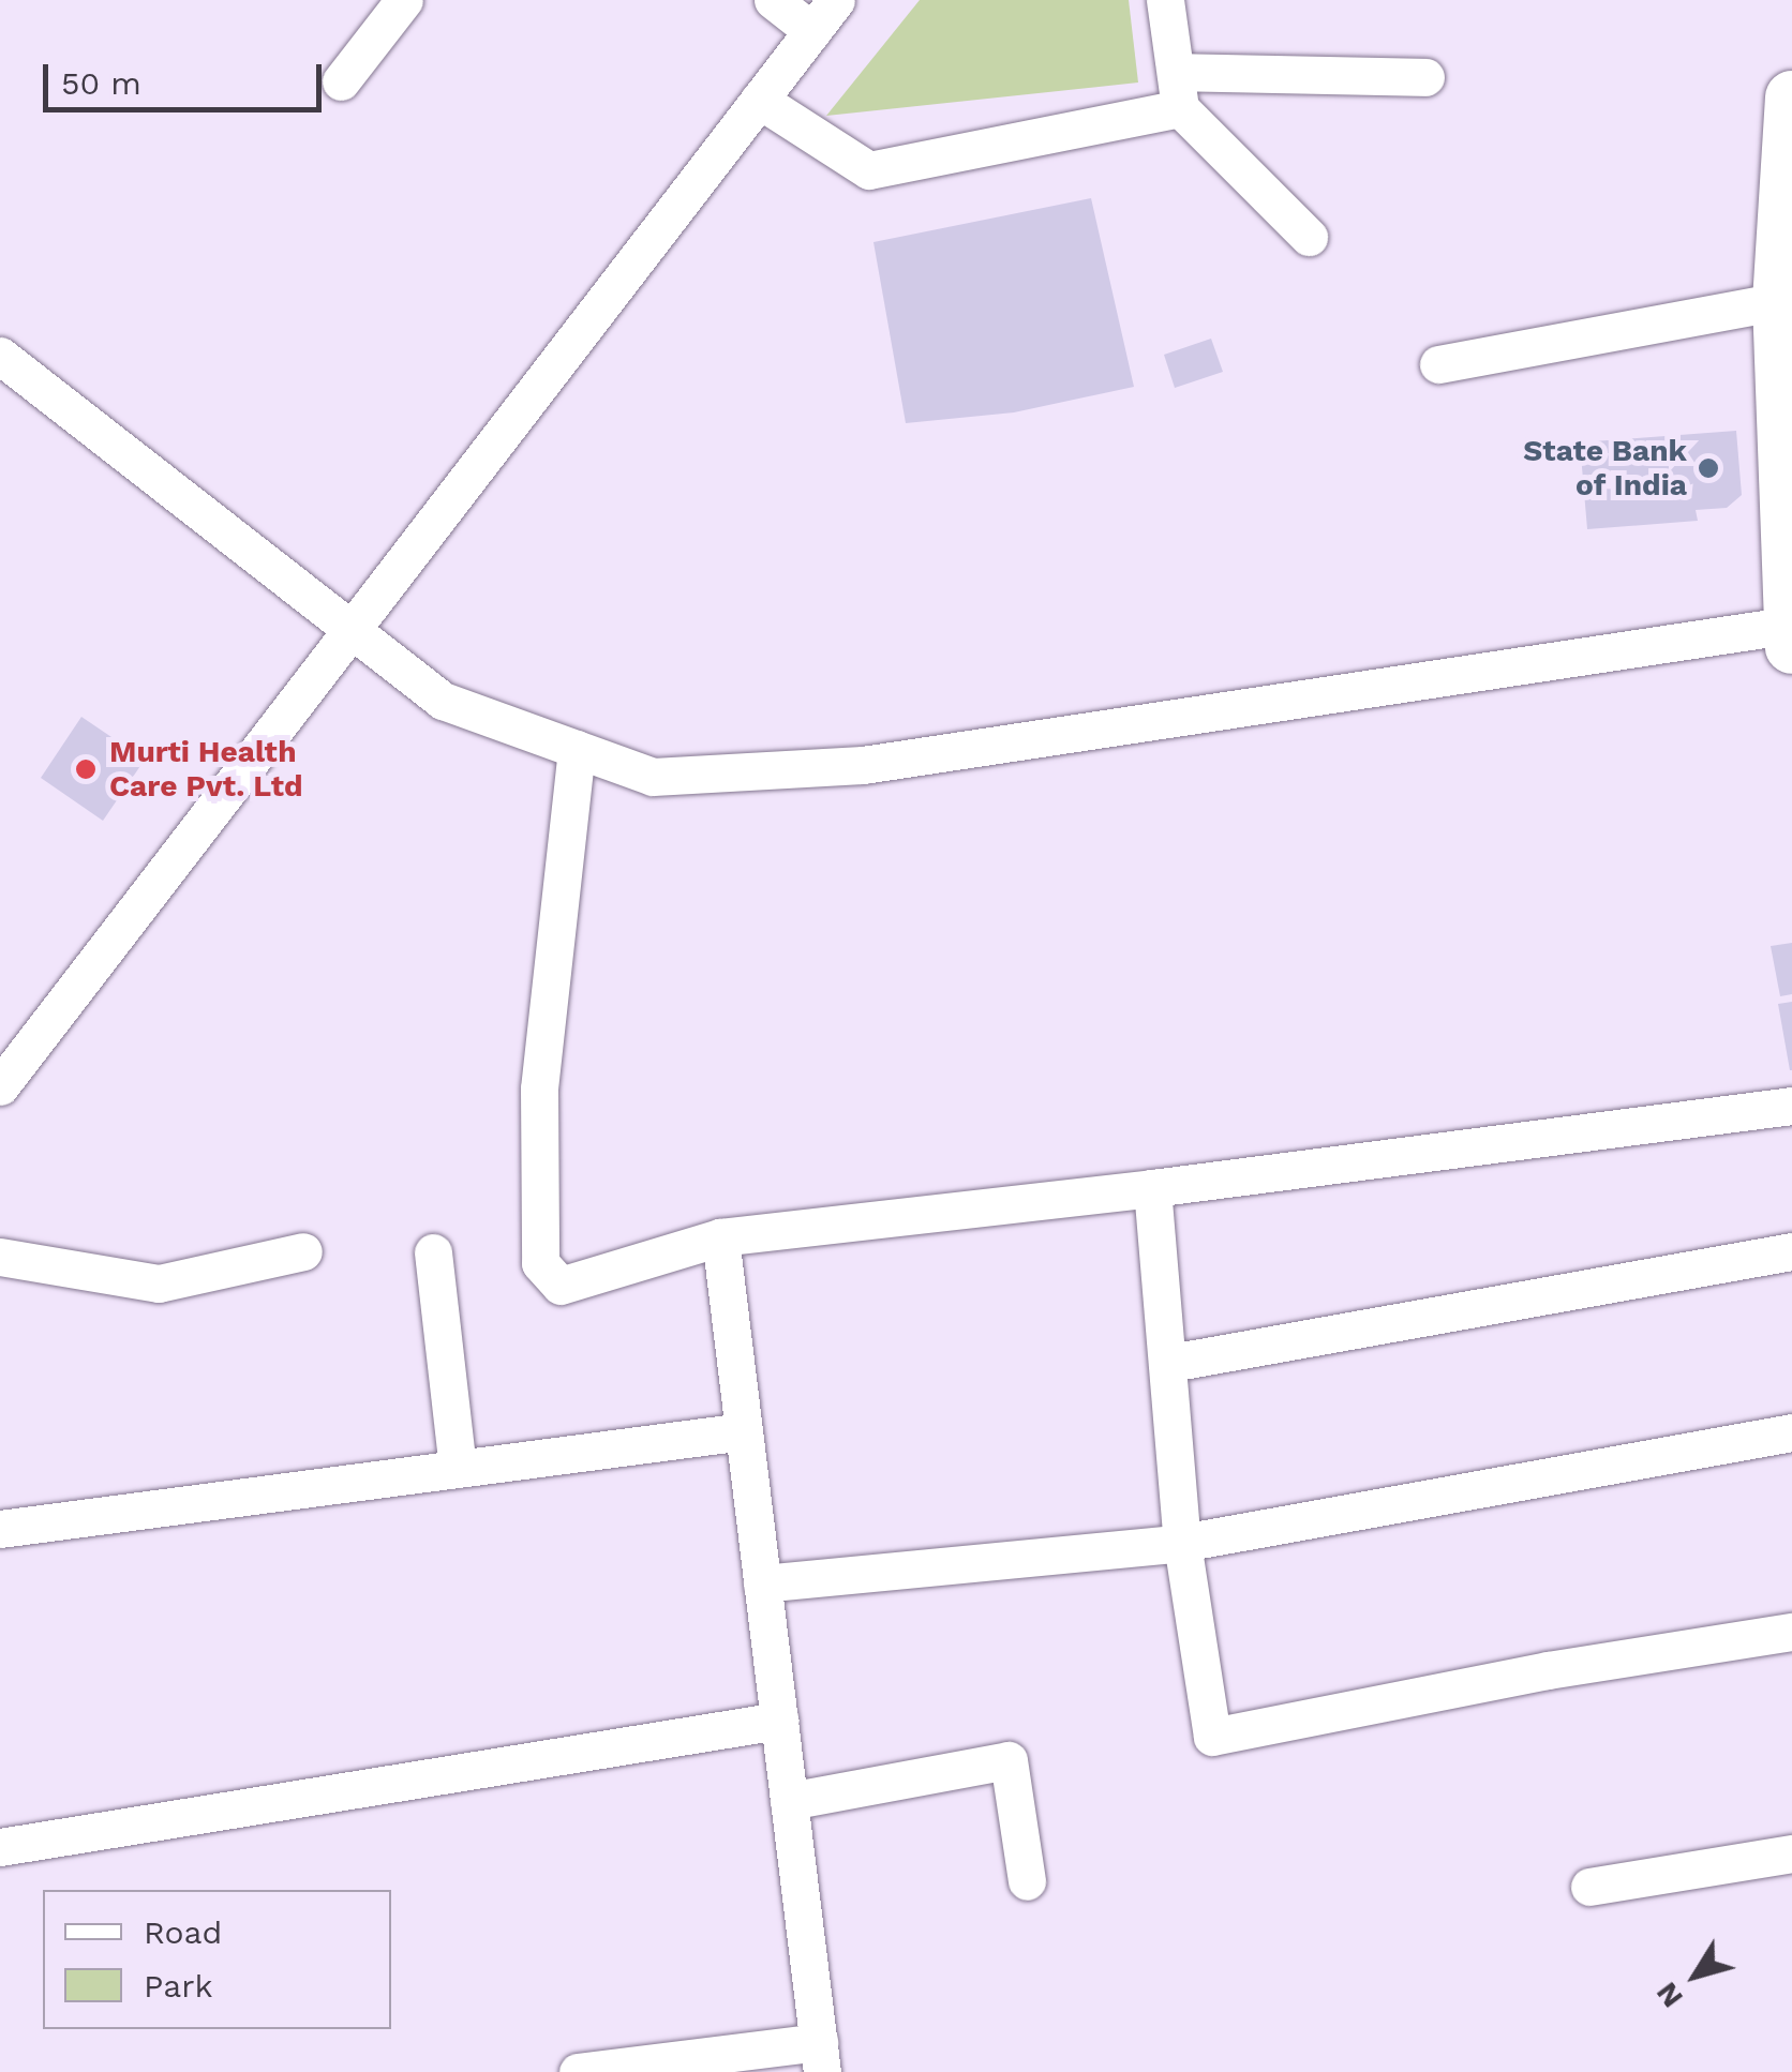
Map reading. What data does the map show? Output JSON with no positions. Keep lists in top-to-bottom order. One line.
{"places":["State Bank of India","Murti Health Care Pvt. Ltd"],"legend":["Road","Park"],"scale_bar":"50 m","north":"bottom left"}
